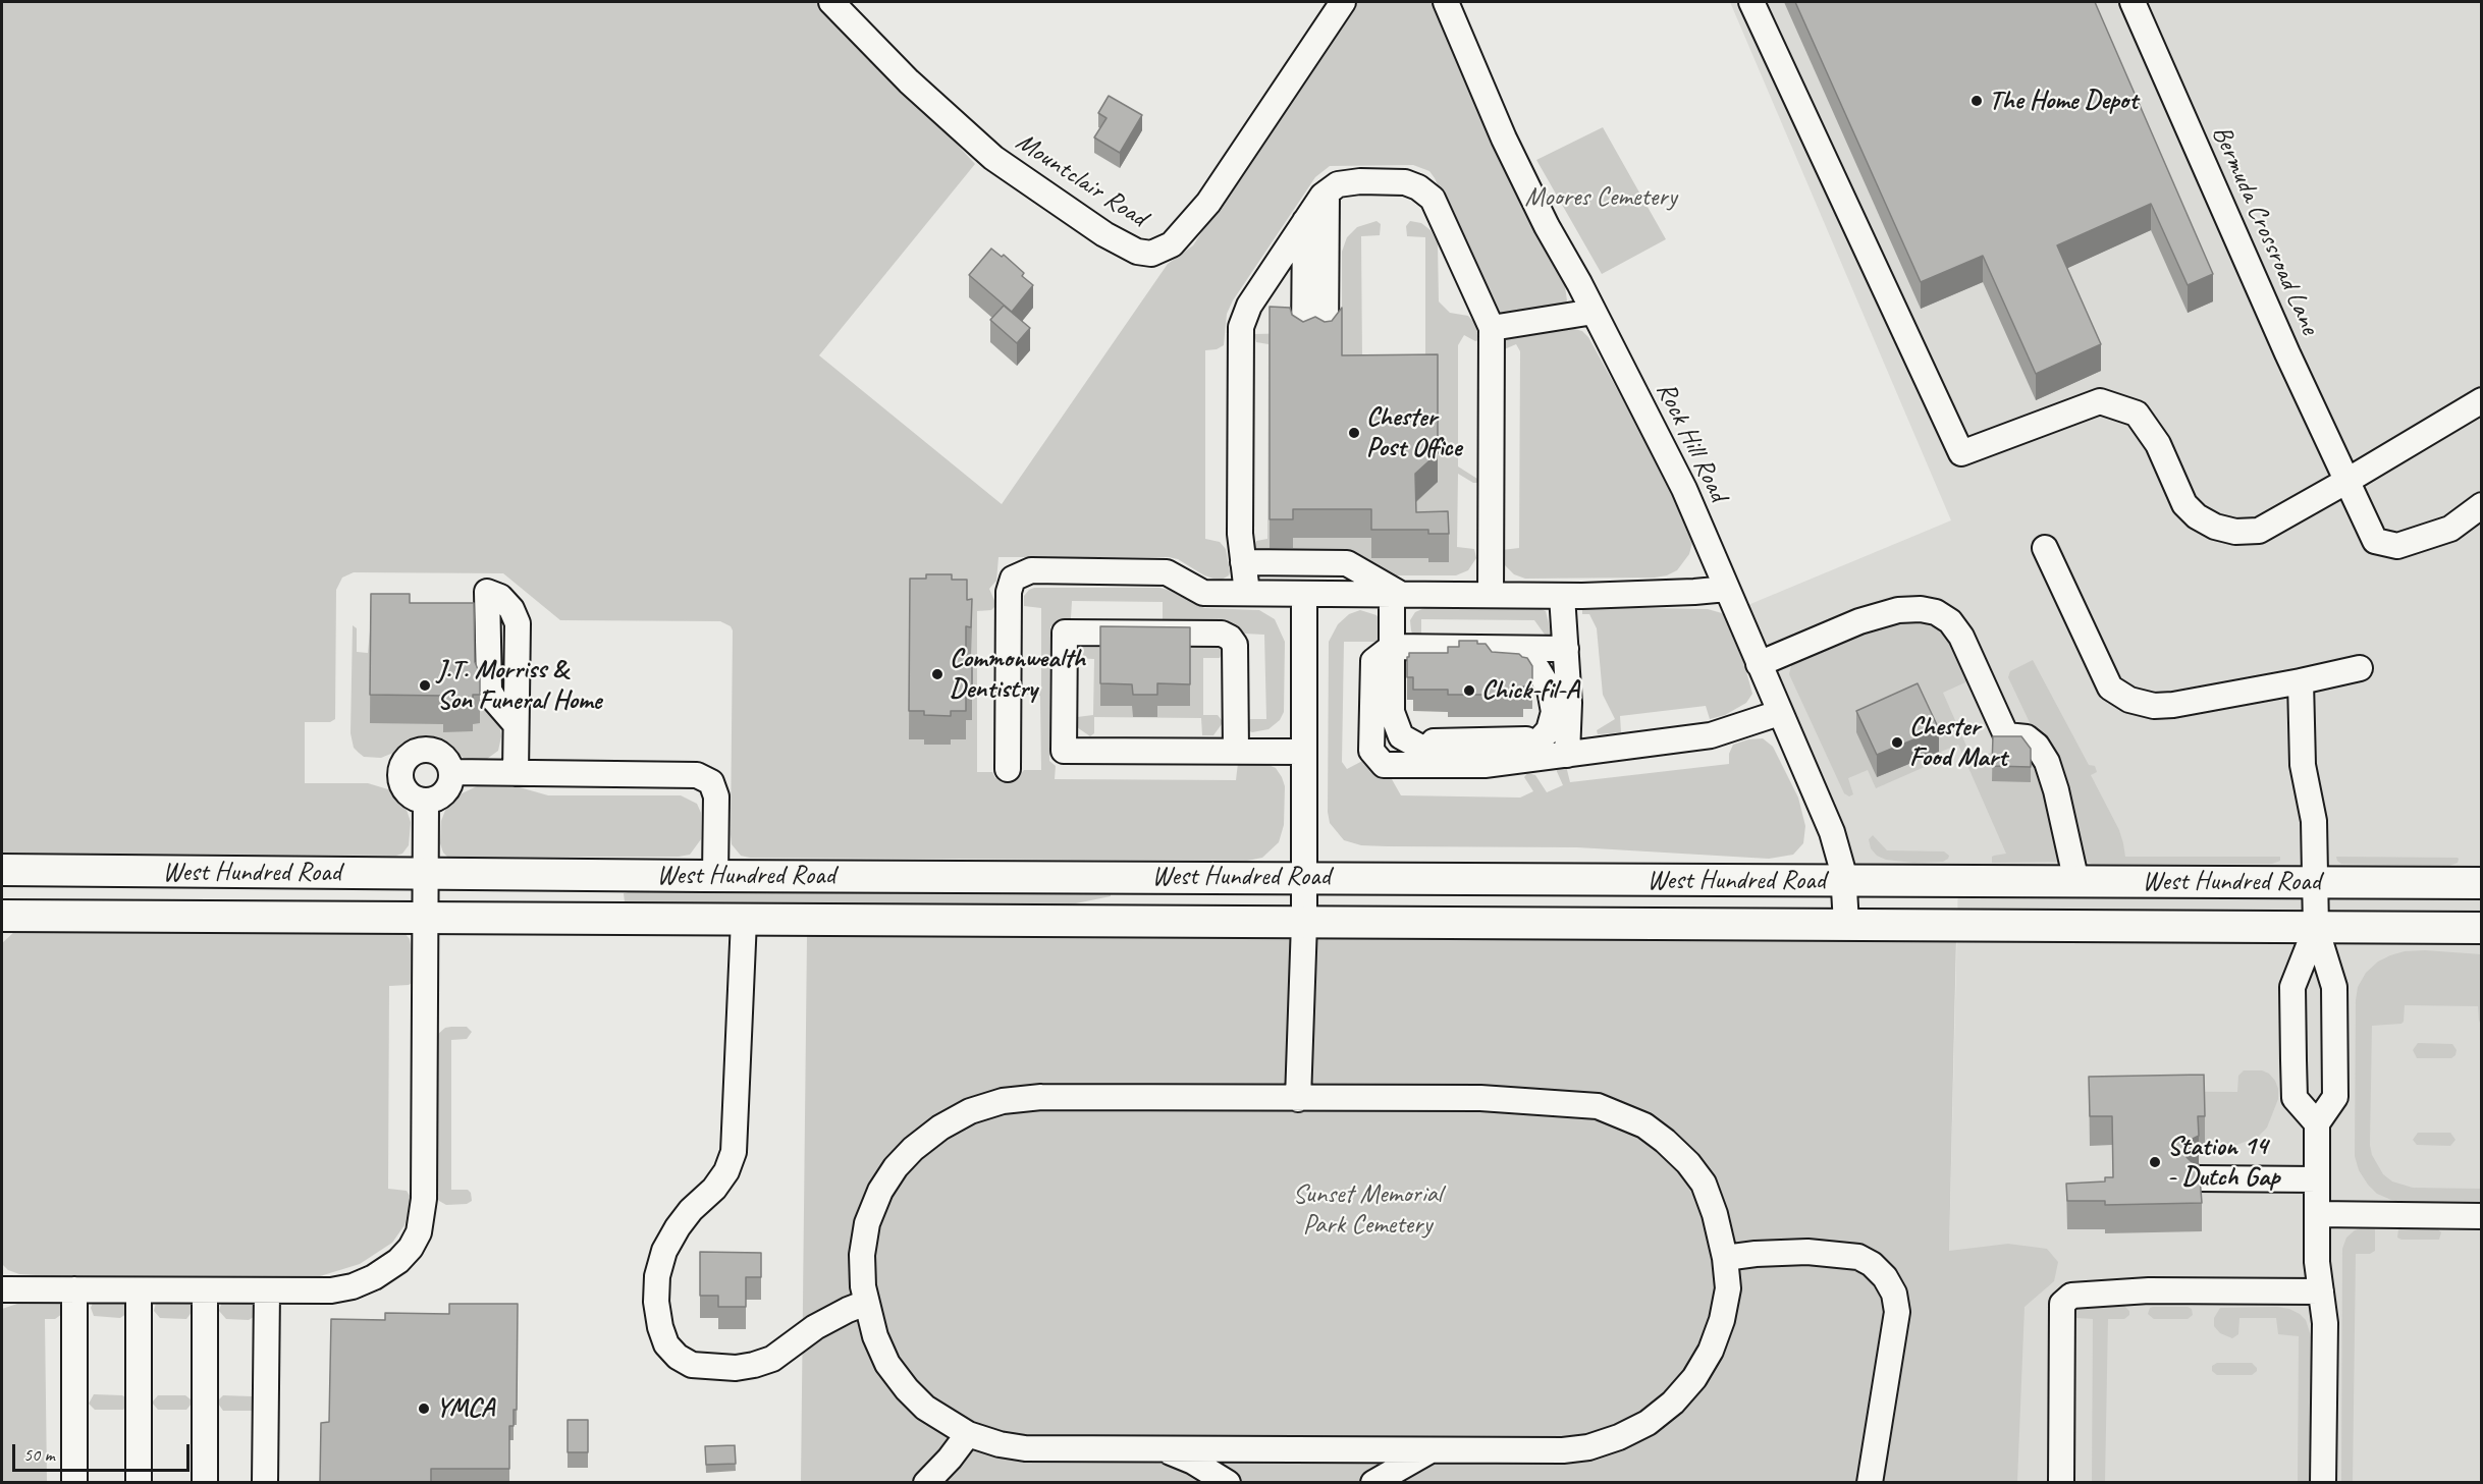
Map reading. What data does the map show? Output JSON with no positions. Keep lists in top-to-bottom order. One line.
{"streets":{"main road":["West Hundred Road"],"street":["Mountclair Road","Bermuda Crossroad Lane","Rock Hill Road"]},"crossings":[["Rock Hill Road","West Hundred Road"]],"parks":["Moores Cemetery","Sunset Memorial Park Cemetery"],"places":["The Home Depot","Chester Post Office","Commonwealth Dentistry","J.T. Morriss & Son Funeral Home","Chick-fil-A","Chester Food Mart","Station 14 - Dutch Gap","YMCA"],"scale_bar":"50 m"}
